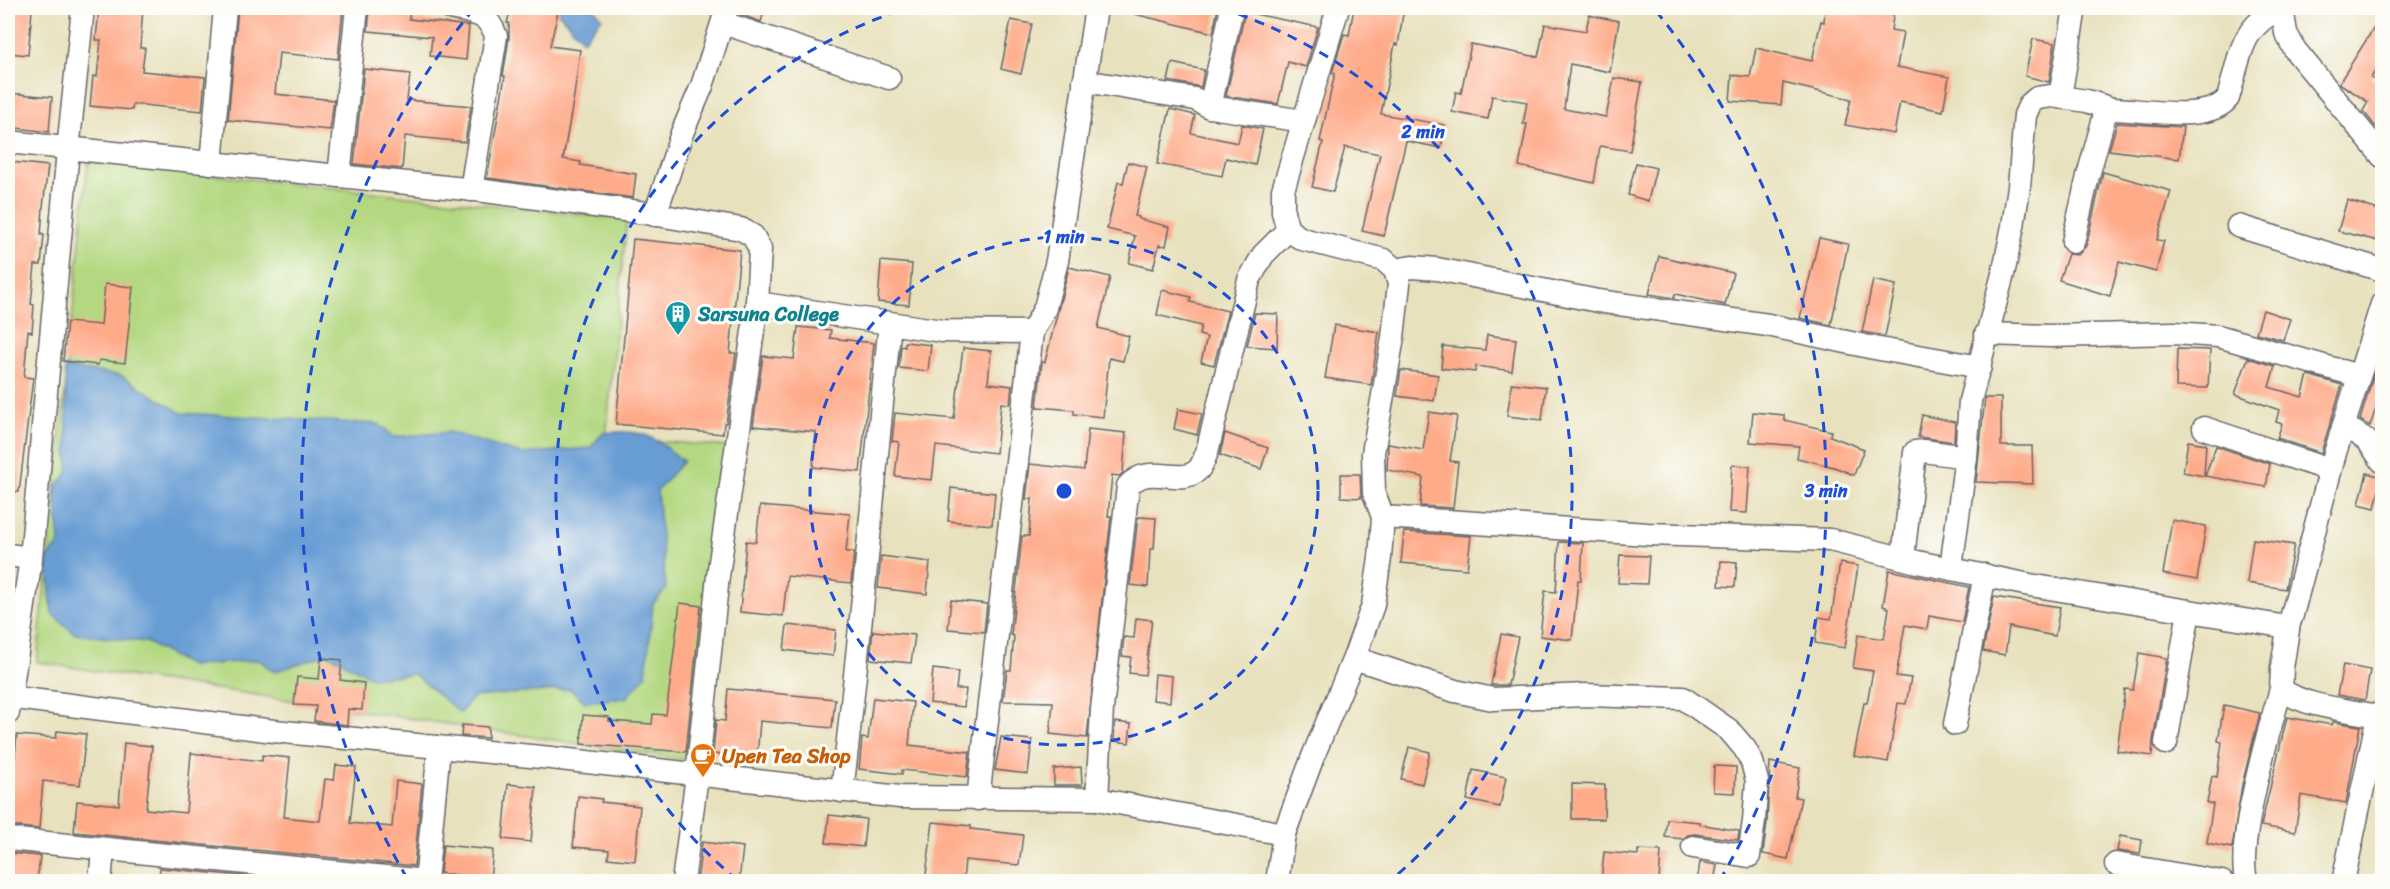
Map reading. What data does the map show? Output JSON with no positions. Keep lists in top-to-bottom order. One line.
{"places":{"building":["Sarsuna College"],"cafe":["Upen Tea Shop"]},"rings":["2 min","1 min","3 min"]}
